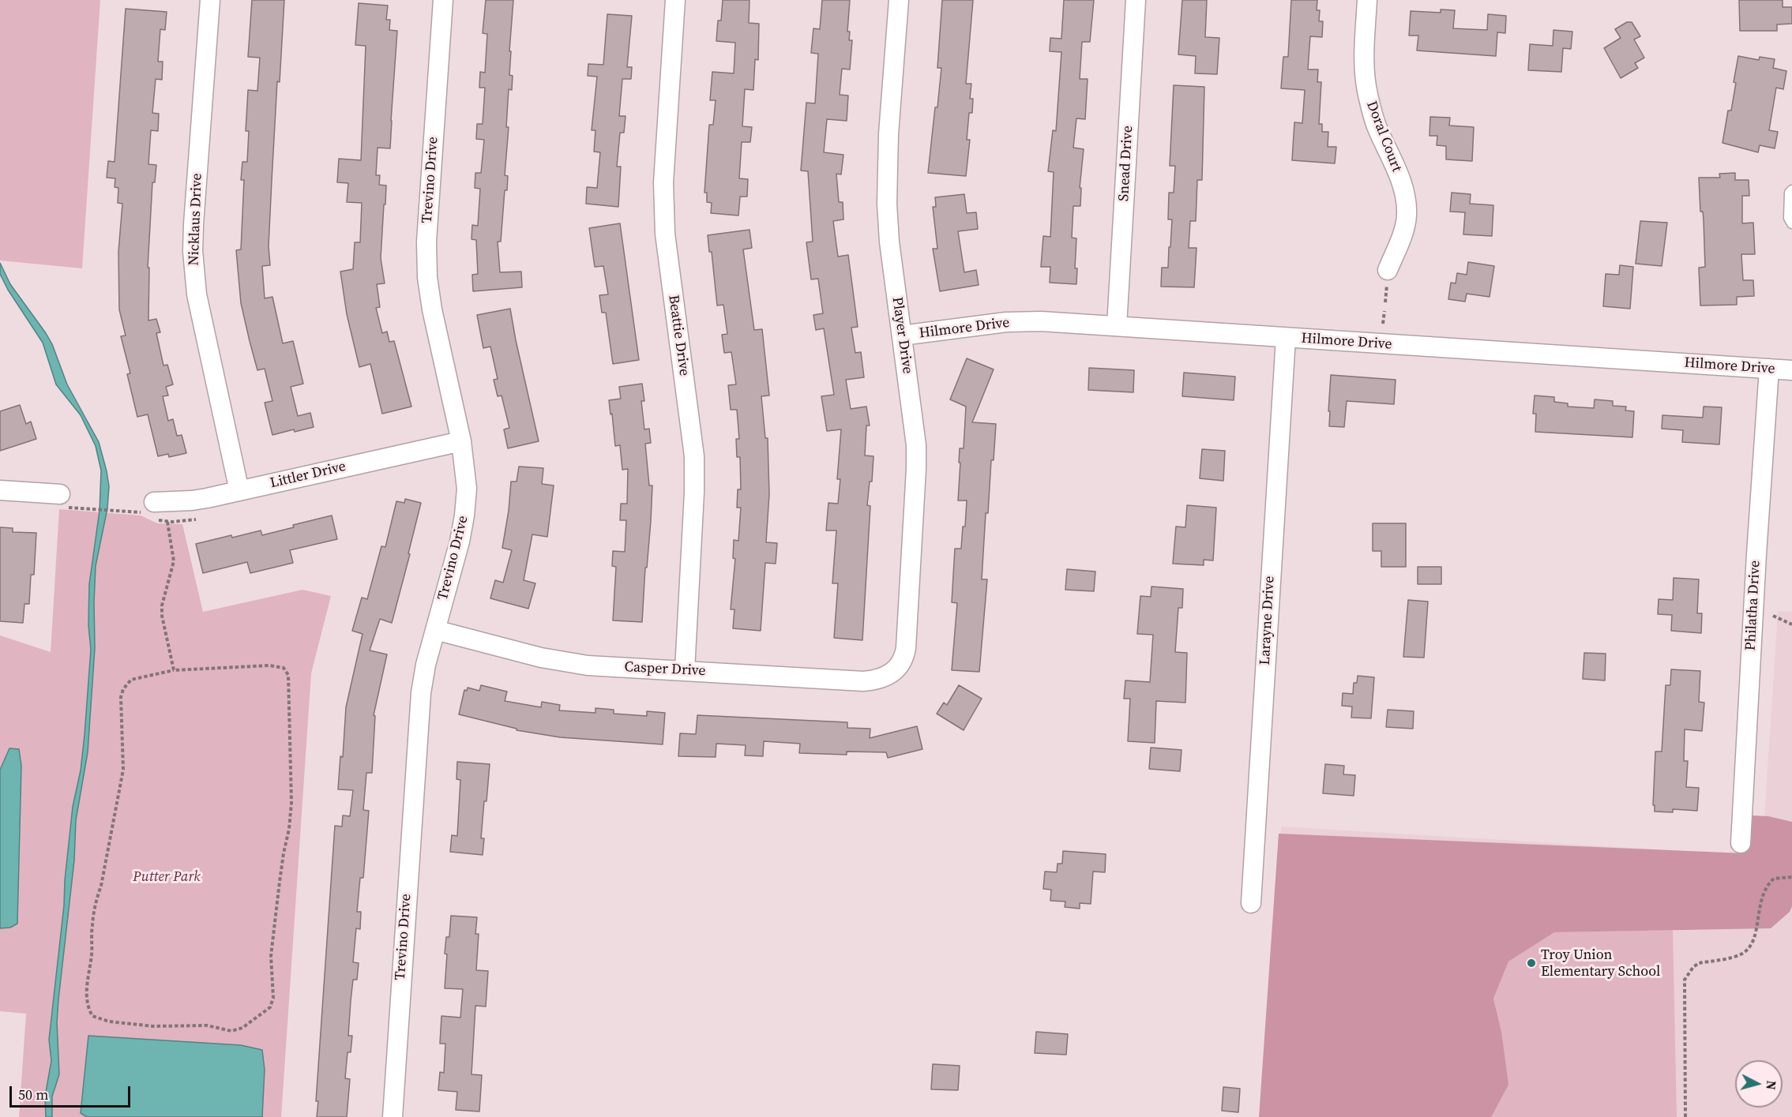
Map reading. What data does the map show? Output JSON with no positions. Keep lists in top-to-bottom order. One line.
{"streets":{"street":["Doral Court","Snead Drive","Trevino Drive","Nicklaus Drive","Hilmore Drive","Beattie Drive","Player Drive","Littler Drive","Philatha Drive","Larayne Drive","Casper Drive"]},"crossings":[["Snead Drive","Hilmore Drive"],["Trevino Drive","Littler Drive"],["Trevino Drive","Casper Drive"],["Nicklaus Drive","Littler Drive"],["Hilmore Drive","Player Drive"],["Hilmore Drive","Philatha Drive"],["Hilmore Drive","Larayne Drive"],["Beattie Drive","Casper Drive"],["Player Drive","Casper Drive"]],"parks":["Putter Park"],"places":["Troy Union Elementary School"],"scale_bar":"50 m","north":"right"}
